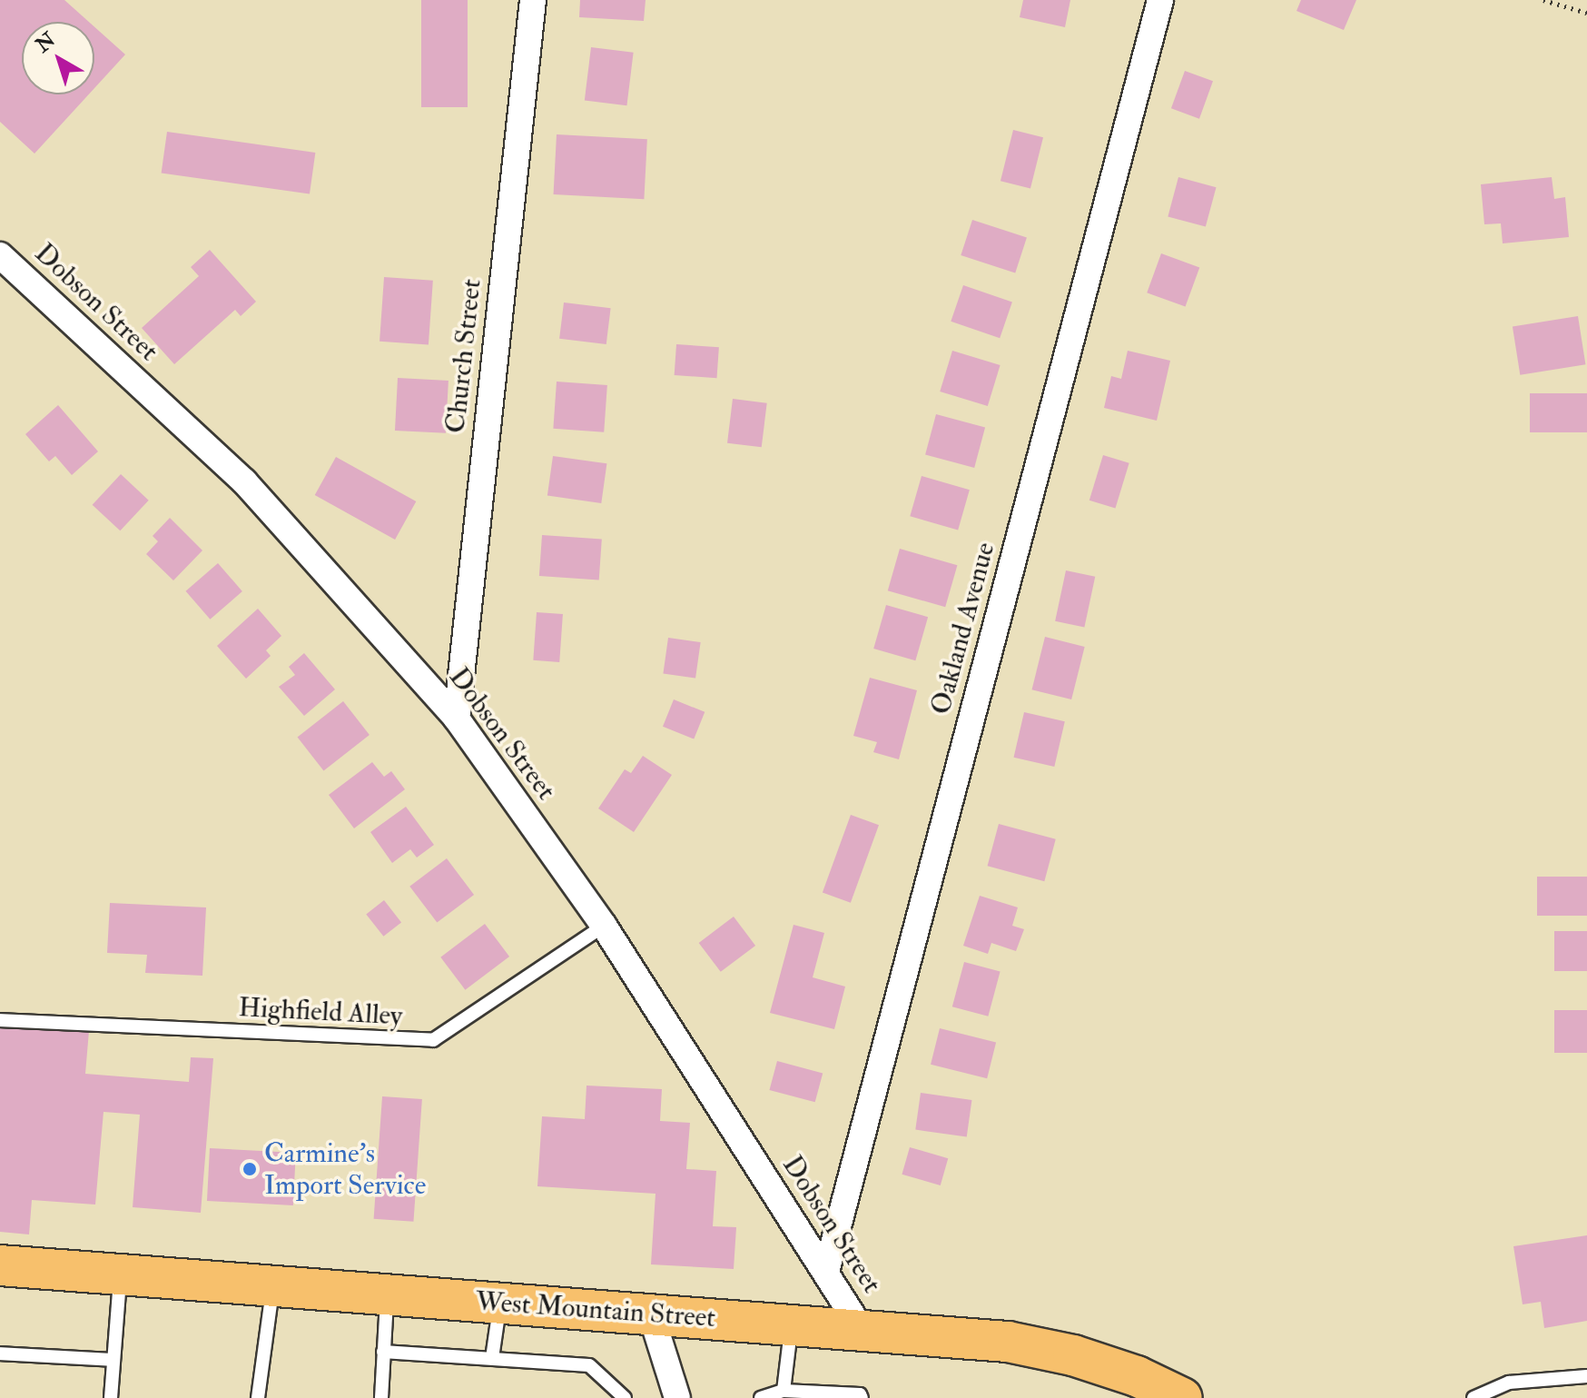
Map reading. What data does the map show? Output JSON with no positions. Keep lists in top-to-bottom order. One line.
{"streets":{"main road":["West Mountain Street"],"street":["Dobson Street","Church Street","Oakland Avenue"],"lane":["Highfield Alley"]},"crossings":[["Dobson Street","Church Street"],["Dobson Street","Oakland Avenue"],["Dobson Street","Highfield Alley"],["Dobson Street","West Mountain Street"]],"places":["Carmine's Import Service"],"north":"top left"}
